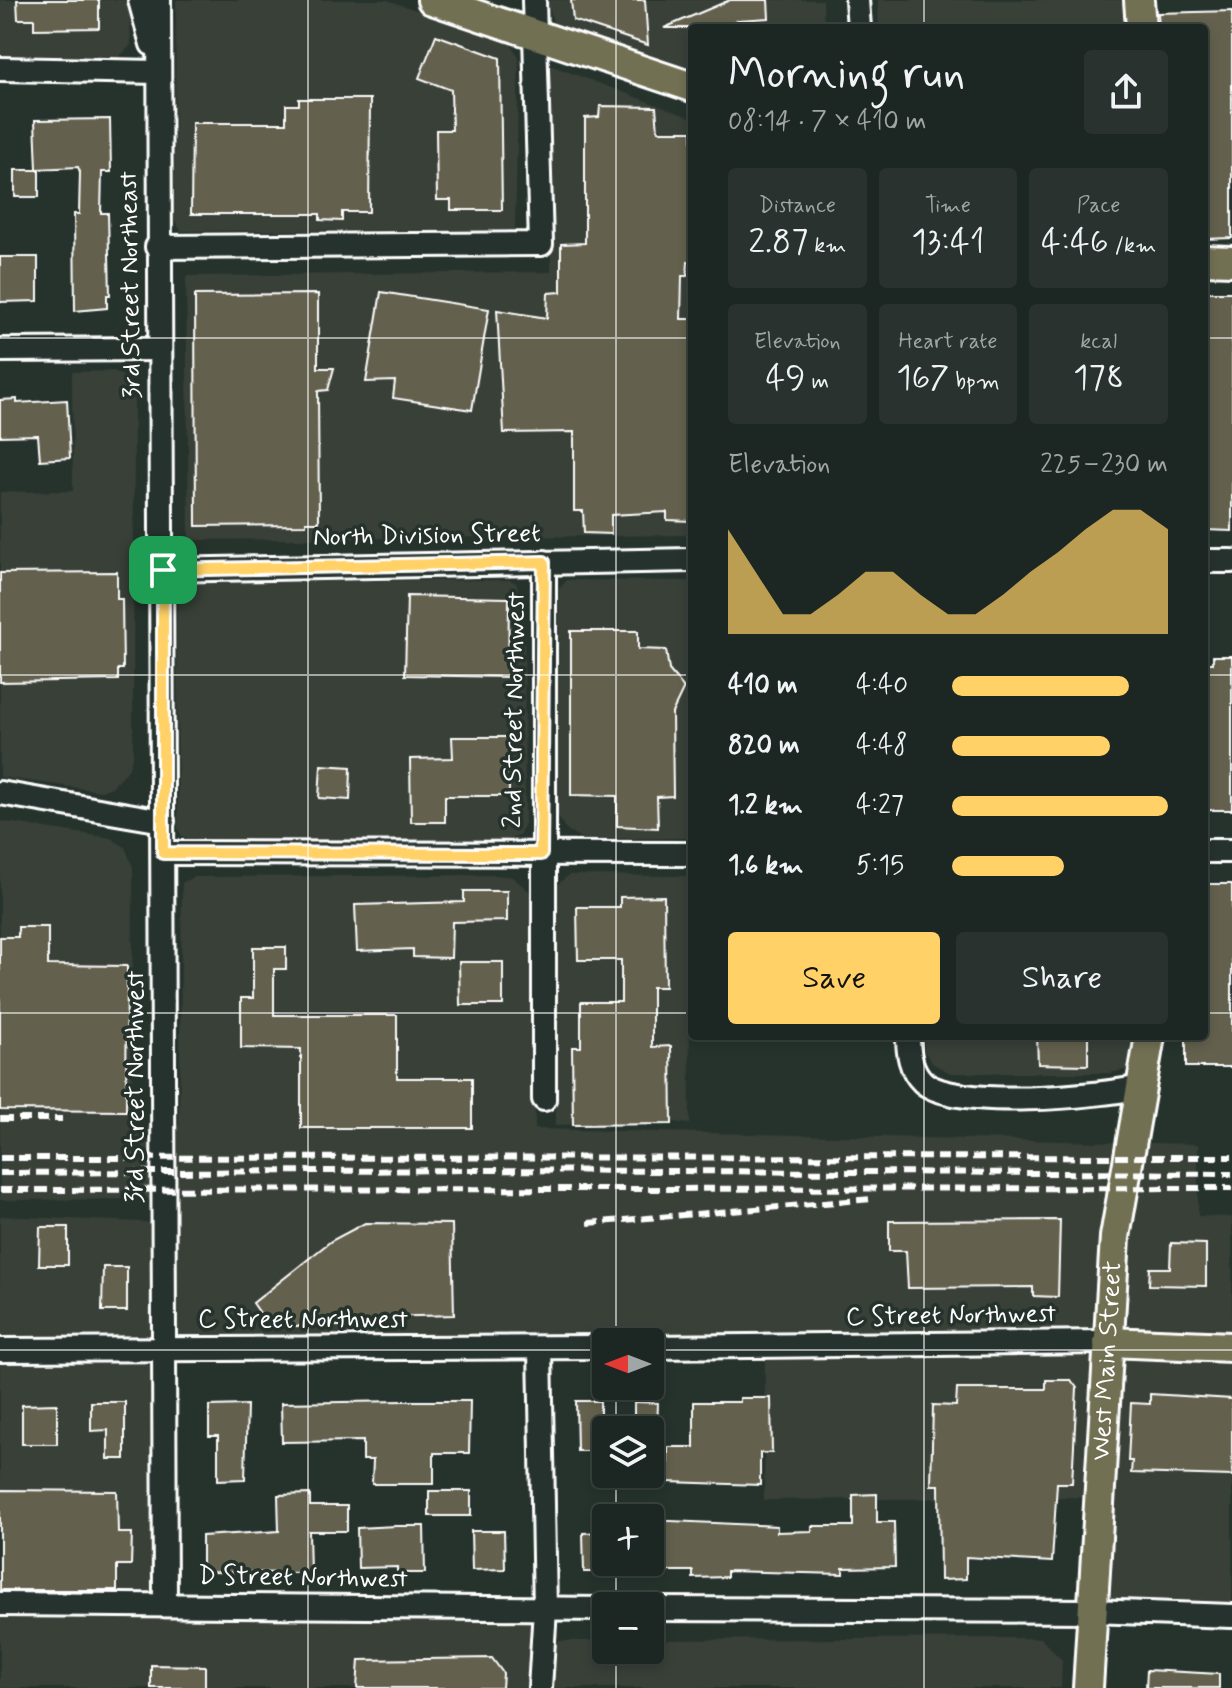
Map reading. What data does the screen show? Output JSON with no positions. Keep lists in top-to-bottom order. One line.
{"streets":{"main road":["West Main Street"],"street":["3rd Street Northeast","North Division Street","2nd Street Northwest","3rd Street Northwest","C Street Northwest","D Street Northwest"]},"crossings":[["3rd Street Northeast","North Division Street"],["3rd Street Northeast","3rd Street Northwest"],["North Division Street","2nd Street Northwest"],["North Division Street","3rd Street Northwest"],["3rd Street Northwest","C Street Northwest"],["3rd Street Northwest","D Street Northwest"],["C Street Northwest","West Main Street"]],"north":"left","page":{"heading":["Morning run","08:14 · 7 × 410 m"],"stats":[["Distance","2.87 km"],["Time","13:41"],["Pace","4:46 /km"],["Elevation","49 m"],["Heart rate","167 bpm"],["kcal","178"]],"chart":["Elevation","225–230 m"],"list":[{"name":"410 m","note":"4:40"},{"name":"820 m","note":"4:48"},{"name":"1.2 km","note":"4:27"},{"name":"1.6 km","note":"5:15"}],"buttons":["Save","Share"],"map_buttons":["+","−"]}}
